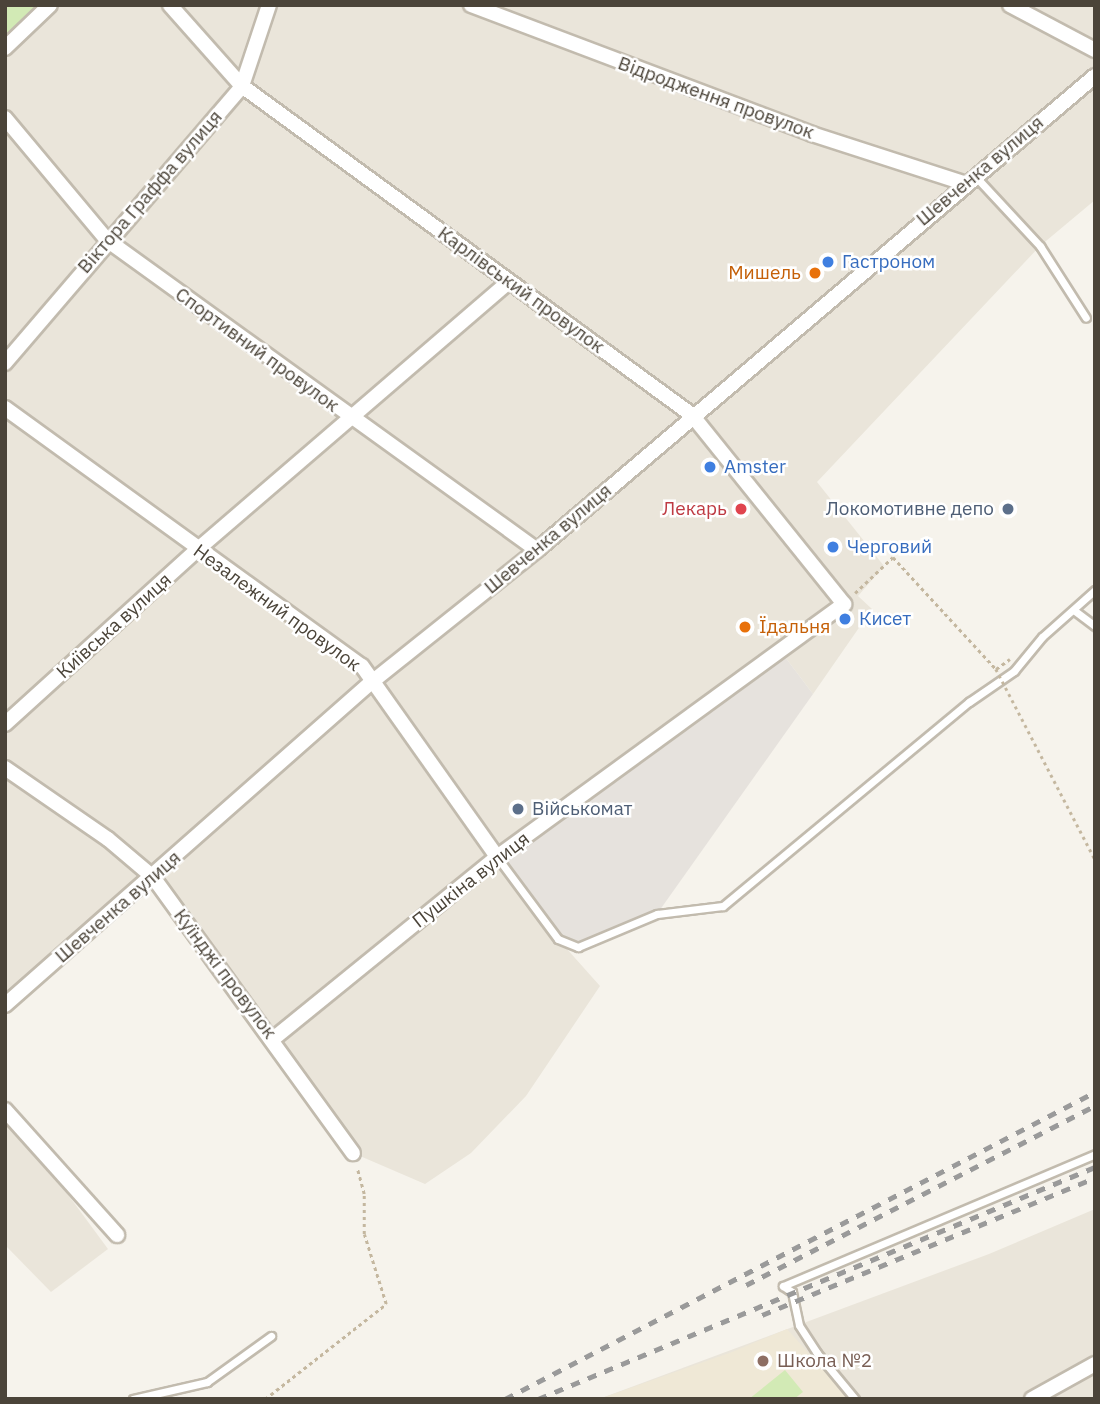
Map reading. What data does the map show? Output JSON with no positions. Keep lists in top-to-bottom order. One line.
{"streets":{"street":["Відродження провулок","Шевченка вулиця","Віктора Граффа вулиця","Карлівський провулок","Спортивний провулок","Незалежний провулок","Київська вулиця","Пушкіна вулиця","Куїнджі провулок"]},"crossings":[["Відродження провулок","Шевченка вулиця"],["Шевченка вулиця","Карлівський провулок"],["Шевченка вулиця","Спортивний провулок"],["Шевченка вулиця","Незалежний провулок"],["Шевченка вулиця","Куїнджі провулок"],["Віктора Граффа вулиця","Карлівський провулок"],["Віктора Граффа вулиця","Спортивний провулок"],["Карлівський провулок","Київська вулиця"],["Карлівський провулок","Пушкіна вулиця"],["Спортивний провулок","Київська вулиця"],["Незалежний провулок","Київська вулиця"],["Незалежний провулок","Пушкіна вулиця"],["Пушкіна вулиця","Куїнджі провулок"]],"places":["Гастроном","Мишель","Amster","Лекарь","Локомотивне депо","Черговий","Кисет","Їдальня","Військомат","Школа №2"]}
